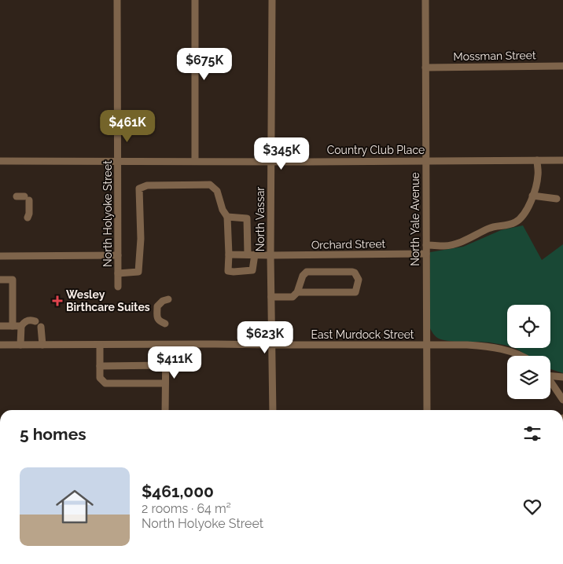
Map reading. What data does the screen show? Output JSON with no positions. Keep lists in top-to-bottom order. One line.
{"streets":{"street":["Mossman Street","Country Club Place","North Holyoke Street","North Vassar","North Yale Avenue","Orchard Street","East Murdock Street"]},"crossings":[["Mossman Street","North Yale Avenue"],["Country Club Place","North Holyoke Street"],["Country Club Place","North Vassar"],["Country Club Place","North Yale Avenue"],["North Vassar","Orchard Street"],["North Vassar","East Murdock Street"],["North Yale Avenue","Orchard Street"],["North Yale Avenue","East Murdock Street"]],"places":{"health":["Wesley Birthcare Suites"]},"page":{"price":["$675K","$461K","$345K","$623K","$411K"],"heading":"5 homes","list":[{"name":"$461,000","note":"2 rooms · 64 m² · North Holyoke Street"}]}}
